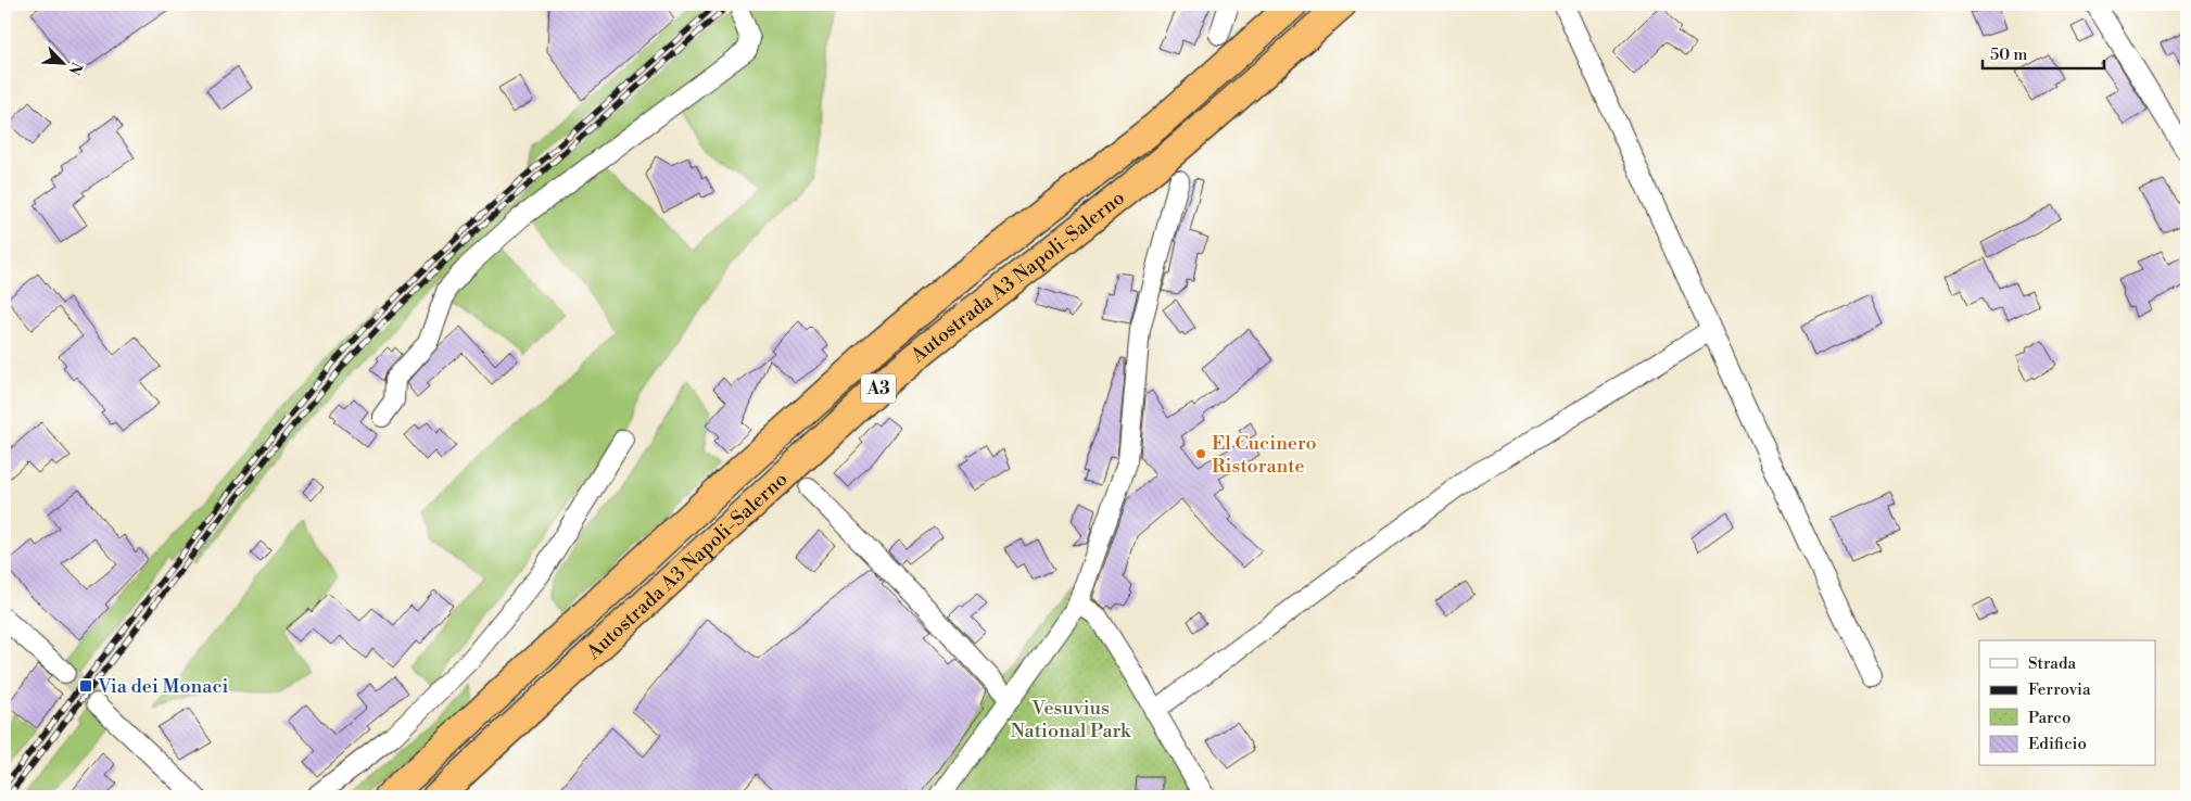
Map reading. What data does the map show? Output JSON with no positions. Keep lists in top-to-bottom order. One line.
{"streets":{"highway":["Autostrada A3 Napoli-Salerno","A3"]},"parks":["Vesuvius National Park"],"places":{"other":["El Cucinero Ristorante"],"transit":["Via dei Monaci"]},"legend":["Strada","Ferrovia","Parco","Edificio"],"scale_bar":"50 m","north":"bottom right"}
